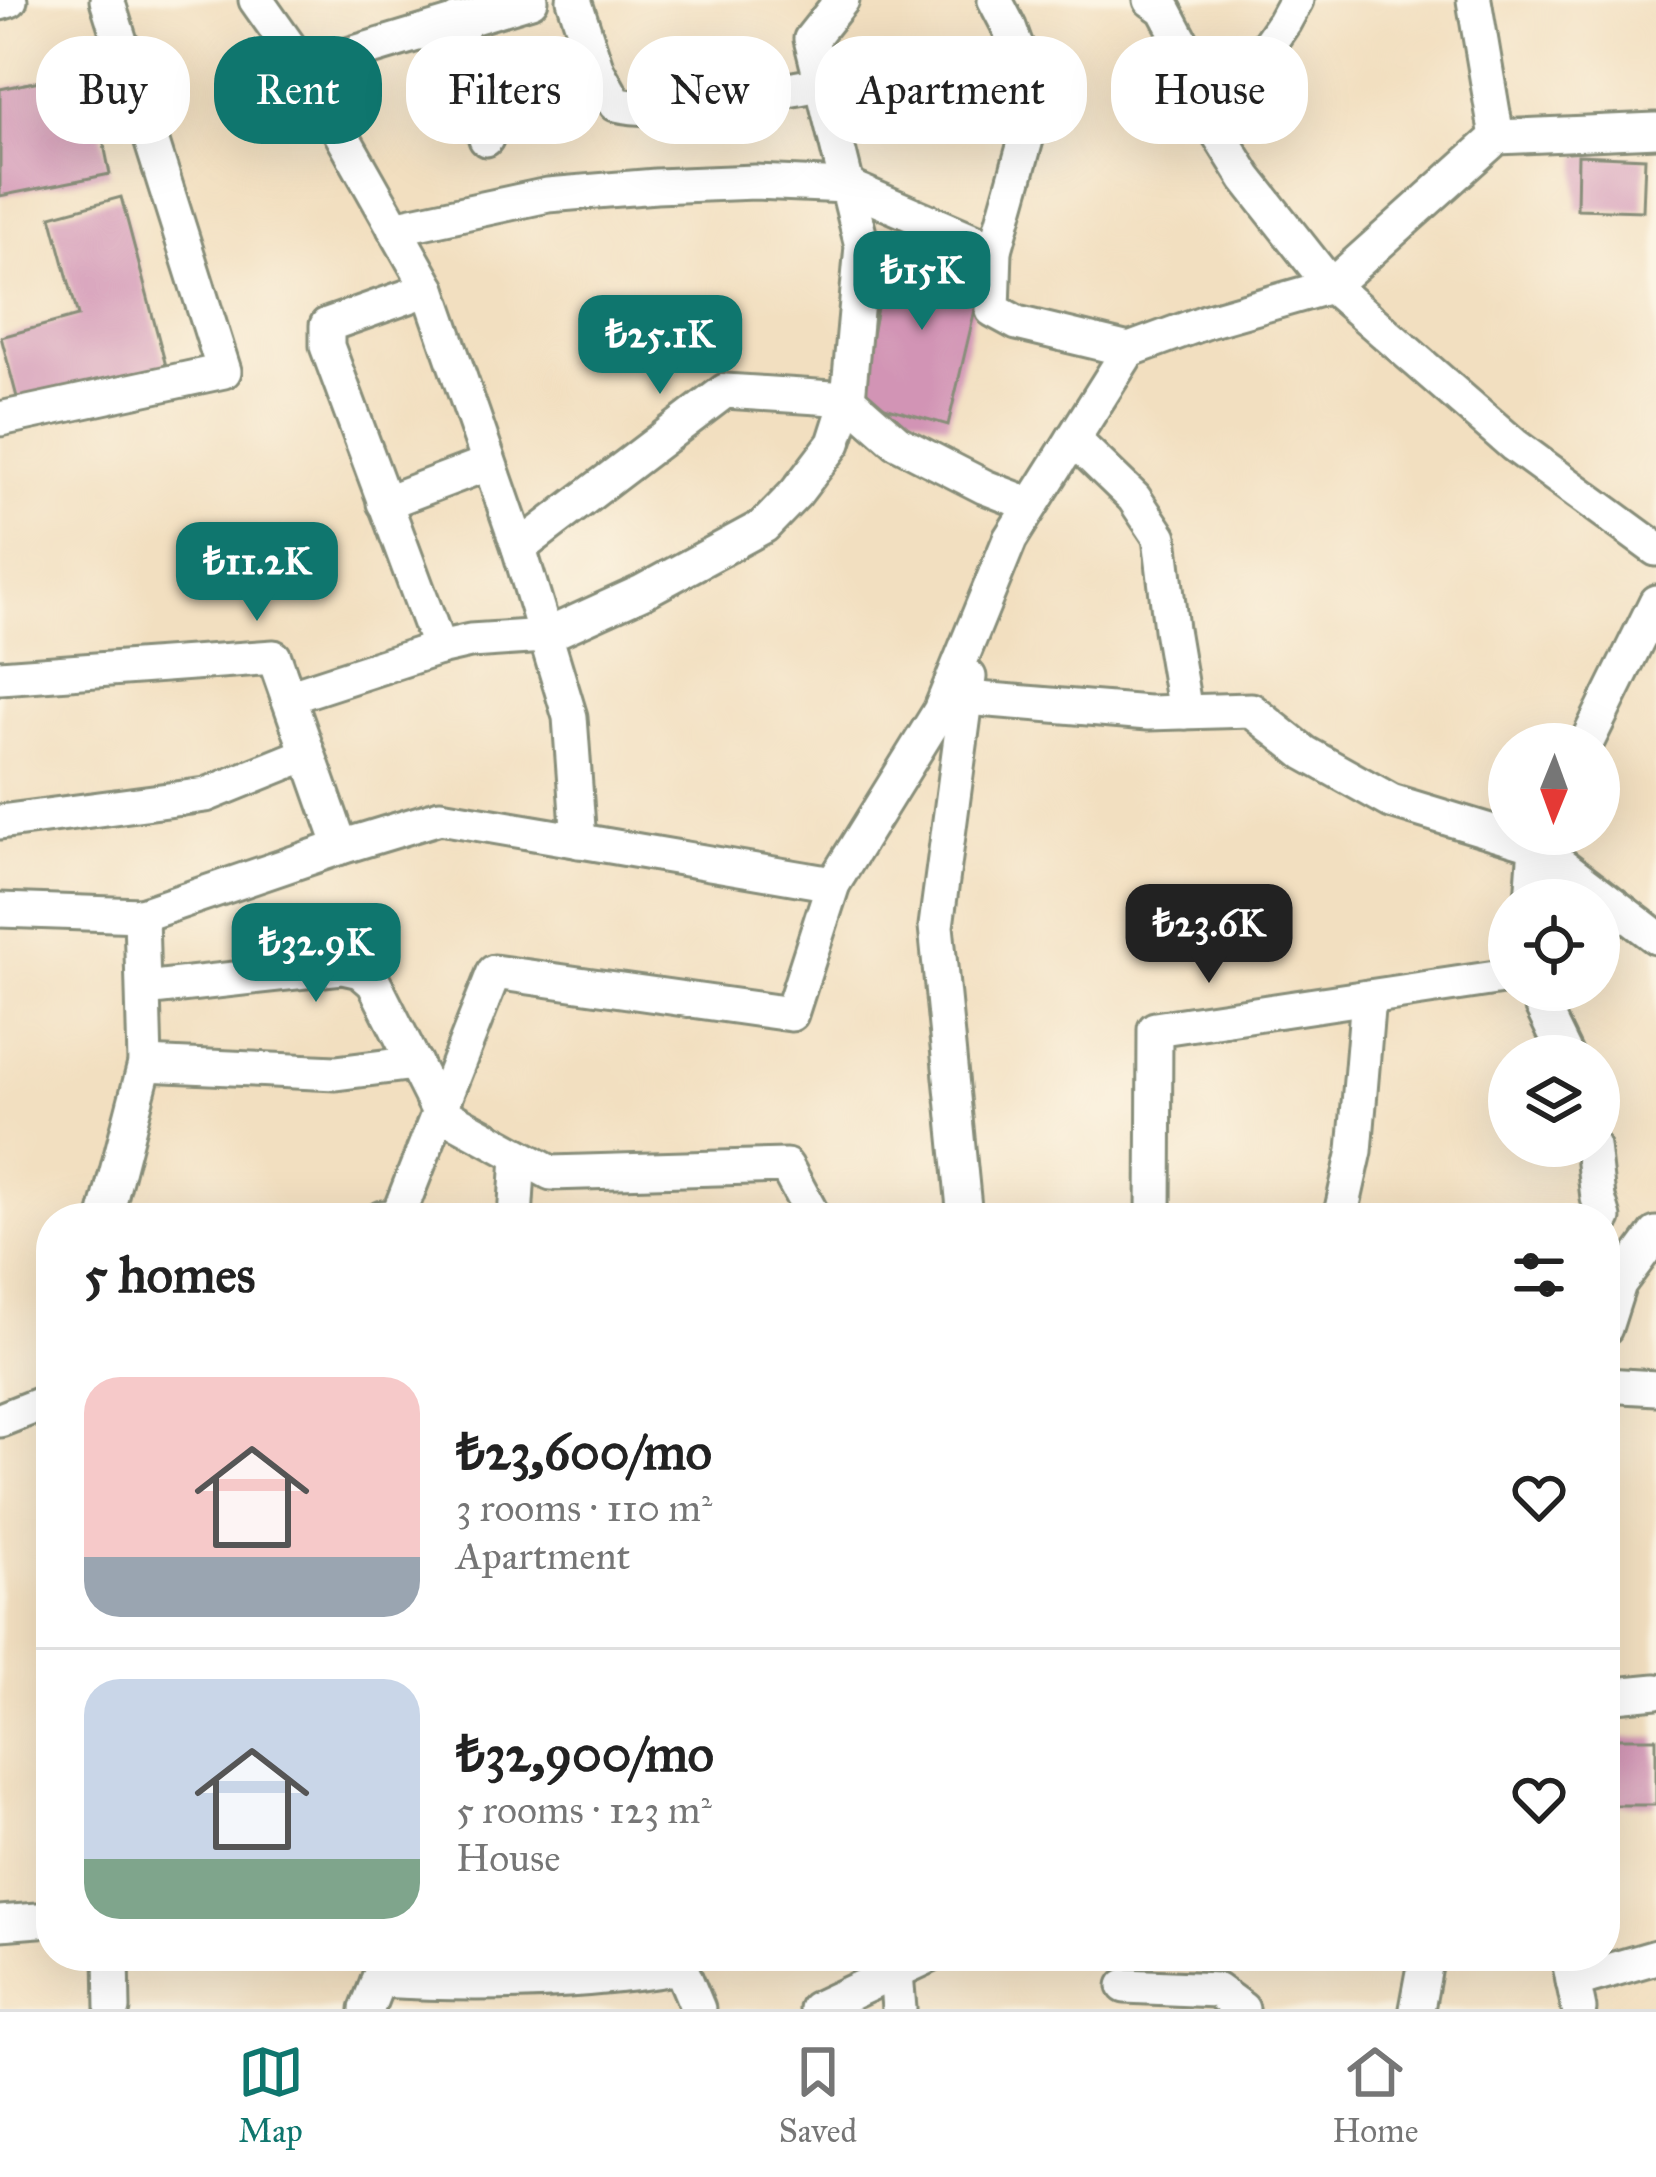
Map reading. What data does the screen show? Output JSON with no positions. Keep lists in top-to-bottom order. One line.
{"north":"bottom","page":{"chip":["Buy","Rent","Filters","New","Apartment","House"],"price":["₺15K","₺25.1K","₺11.2K","₺23.6K","₺32.9K"],"heading":"5 homes","list":[{"name":"₺23,600/mo","note":"3 rooms · 110 m² · Apartment"},{"name":"₺32,900/mo","note":"5 rooms · 123 m² · House"}],"tabs":["Map","Saved","Home"]}}
